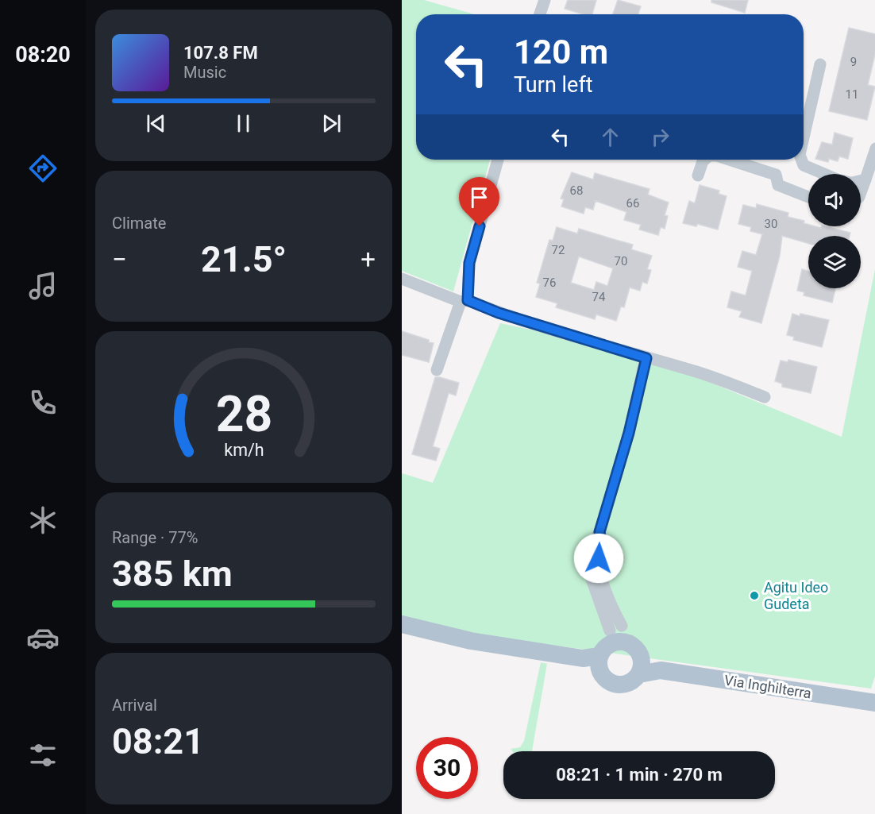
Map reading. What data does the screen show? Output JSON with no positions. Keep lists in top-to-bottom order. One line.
{"streets":{"main road":["Via Inghilterra"]},"places":["Agitu Ideo Gudeta"],"house_numbers":["9","11","68","66","30","72","70","76","74"],"page":{"tabs":"08:20","turn":["120 m","Turn left"],"song":["107.8 FM","Music"],"tile":["Climate",["Range · 77%","385 km"],["Arrival","08:21"]],"heat":["−","21.5°","+"],"limit":"30","trip":"08:21 · 1 min · 270 m","gauge":["28","km/h"]}}
